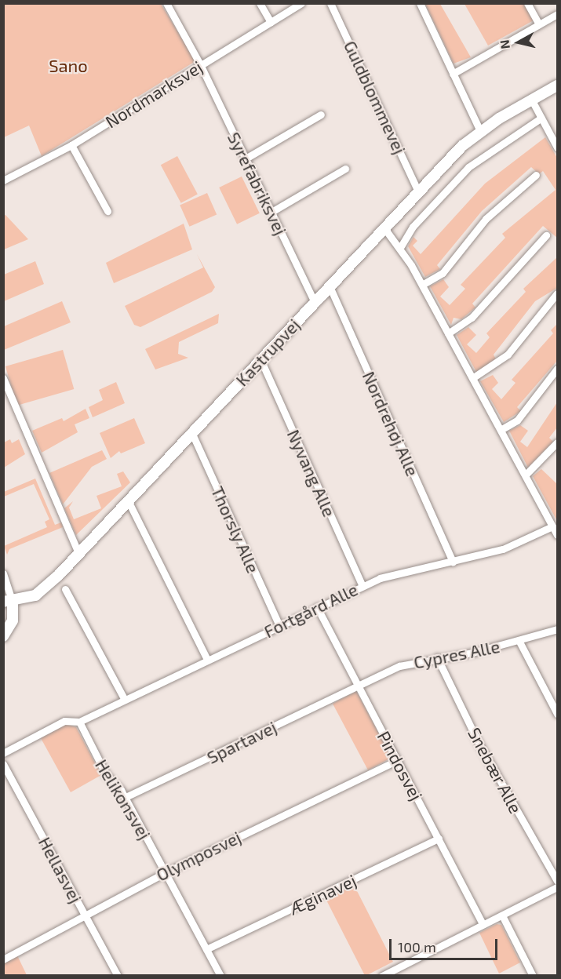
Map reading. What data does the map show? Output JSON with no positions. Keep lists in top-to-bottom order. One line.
{"streets":{"street":["Nordmarksvej","Guldblommevej","Syrefabriksvej","Kastrupvej","Nordrehøj Alle","Nyvang Alle","Thorsly Alle","Fortgård Alle","Cypres Alle","Spartavej","Pindosvej","Snebær Alle","Helikonsvej","Olymposvej","Hellasvej","Æginavej"]},"crossings":[["Nordmarksvej","Syrefabriksvej"],["Guldblommevej","Kastrupvej"],["Syrefabriksvej","Kastrupvej"],["Kastrupvej","Nordrehøj Alle"],["Kastrupvej","Nyvang Alle"],["Kastrupvej","Thorsly Alle"],["Nordrehøj Alle","Fortgård Alle"],["Nyvang Alle","Fortgård Alle"],["Thorsly Alle","Fortgård Alle"],["Fortgård Alle","Pindosvej"],["Fortgård Alle","Helikonsvej"],["Cypres Alle","Spartavej"],["Cypres Alle","Pindosvej"],["Cypres Alle","Snebær Alle"],["Spartavej","Pindosvej"],["Spartavej","Helikonsvej"],["Pindosvej","Olymposvej"],["Pindosvej","Æginavej"],["Helikonsvej","Olymposvej"],["Helikonsvej","Æginavej"],["Olymposvej","Hellasvej"]],"parks":["Sano"],"scale_bar":"100 m","north":"left"}
